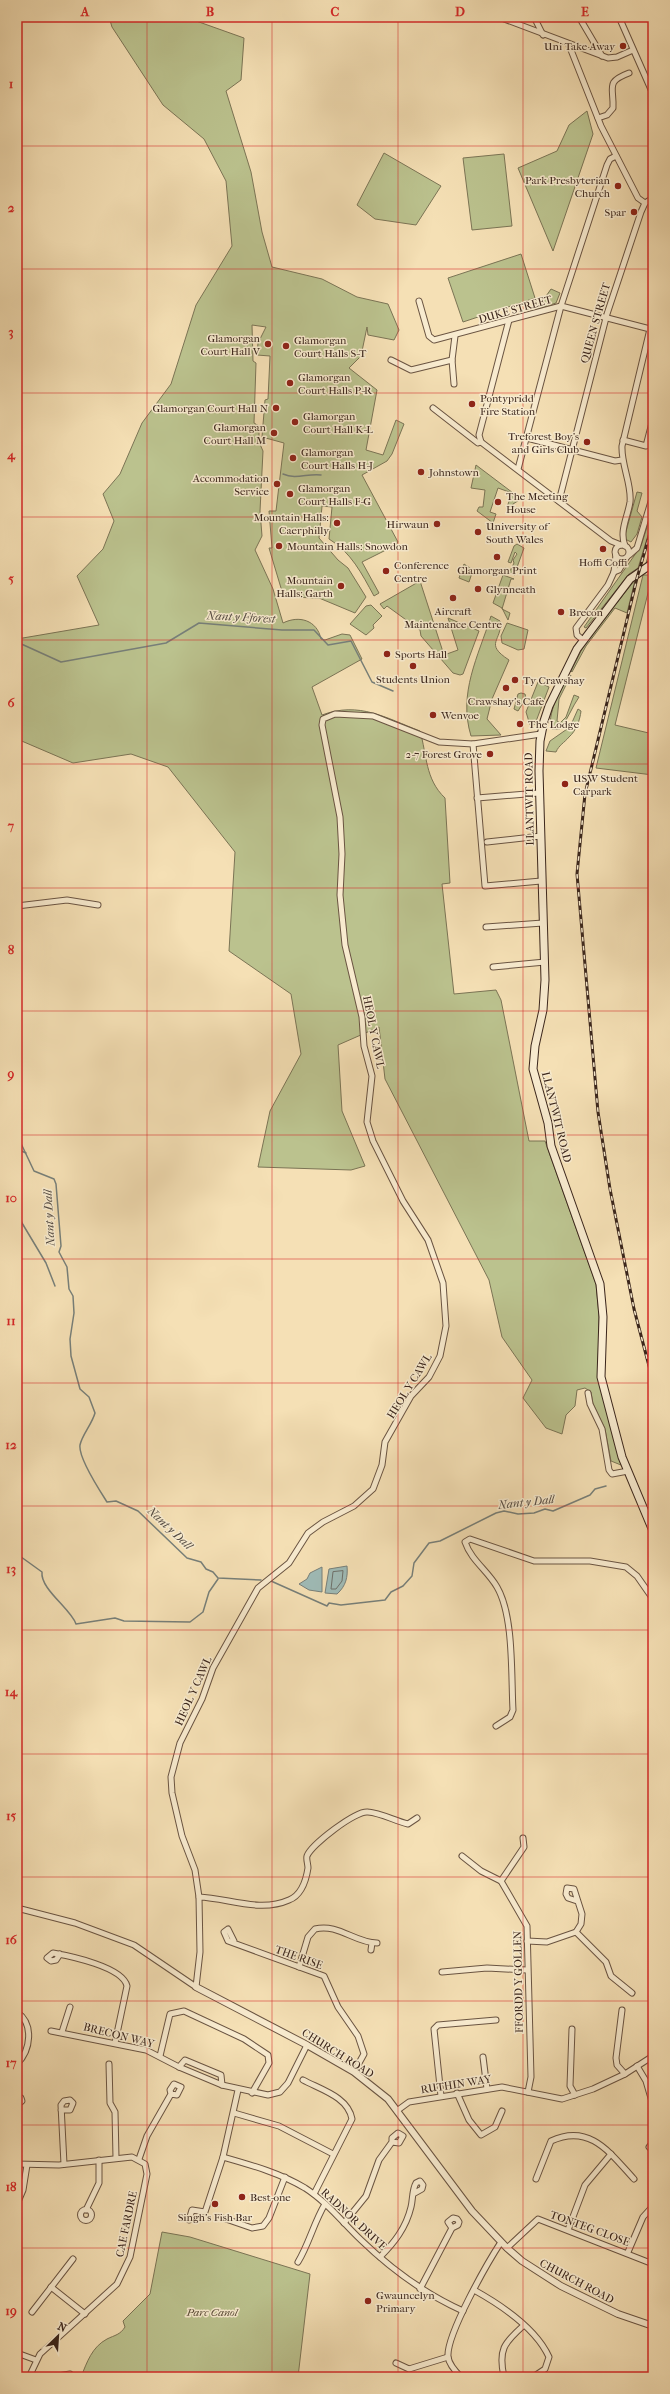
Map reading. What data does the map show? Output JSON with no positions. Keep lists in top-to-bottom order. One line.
{"streets":{"main road":["LLANTWIT ROAD"],"street":["DUKE STREET","QUEEN STREET","HEOL Y CAWL","THE RISE","FFORDD Y GOLLEN","BRECON WAY","CHURCH ROAD","RUTHIN WAY","RADNOR DRIVE","CAE FARDRE","TONTEG CLOSE"]},"crossings":[["DUKE STREET","QUEEN STREET"],["THE RISE","CHURCH ROAD"],["FFORDD Y GOLLEN","RUTHIN WAY"],["BRECON WAY","CHURCH ROAD"],["CHURCH ROAD","RUTHIN WAY"],["CHURCH ROAD","TONTEG CLOSE"]],"water":["Nant y Fforest","Nant y Dall"],"parks":["Parc Canol"],"places":["Uni Take Away","Park Presbyterian Church","Spar","Glamorgan Court Hall V","Glamorgan Court Halls S-T","Glamorgan Court Halls P-R","Pontypridd Fire Station","Glamorgan Court Hall N","Glamorgan Court Hall K-L","Glamorgan Court Hall M","Treforest Boy's and Girls Club","Glamorgan Court Halls H-J","Johnstown","Accommodation Service","Glamorgan Court Halls F-G","The Meeting House","Mountain Halls: Caerphilly","Hirwaun","University of South Wales","Mountain Halls: Snowdon","Hoffi Coffi","Glamorgan Print","Conference Centre","Mountain Halls: Garth","Glynneath","Aircraft Maintenance Centre","Brecon","Sports Hall","Students Union","Ty Crawshay","Crawshay's Cafe","Wenvoe","The Lodge","2-7 Forest Grove","USW Student Carpark","Best-one","Singh's Fish Bar","Gwauncelyn Primary"],"north":"top right","grid":{"columns":["A","B","C","D","E"],"rows":["1","2","3","4","5","6","7","8","9","10","11","12","13","14","15","16","17","18","19"]}}
